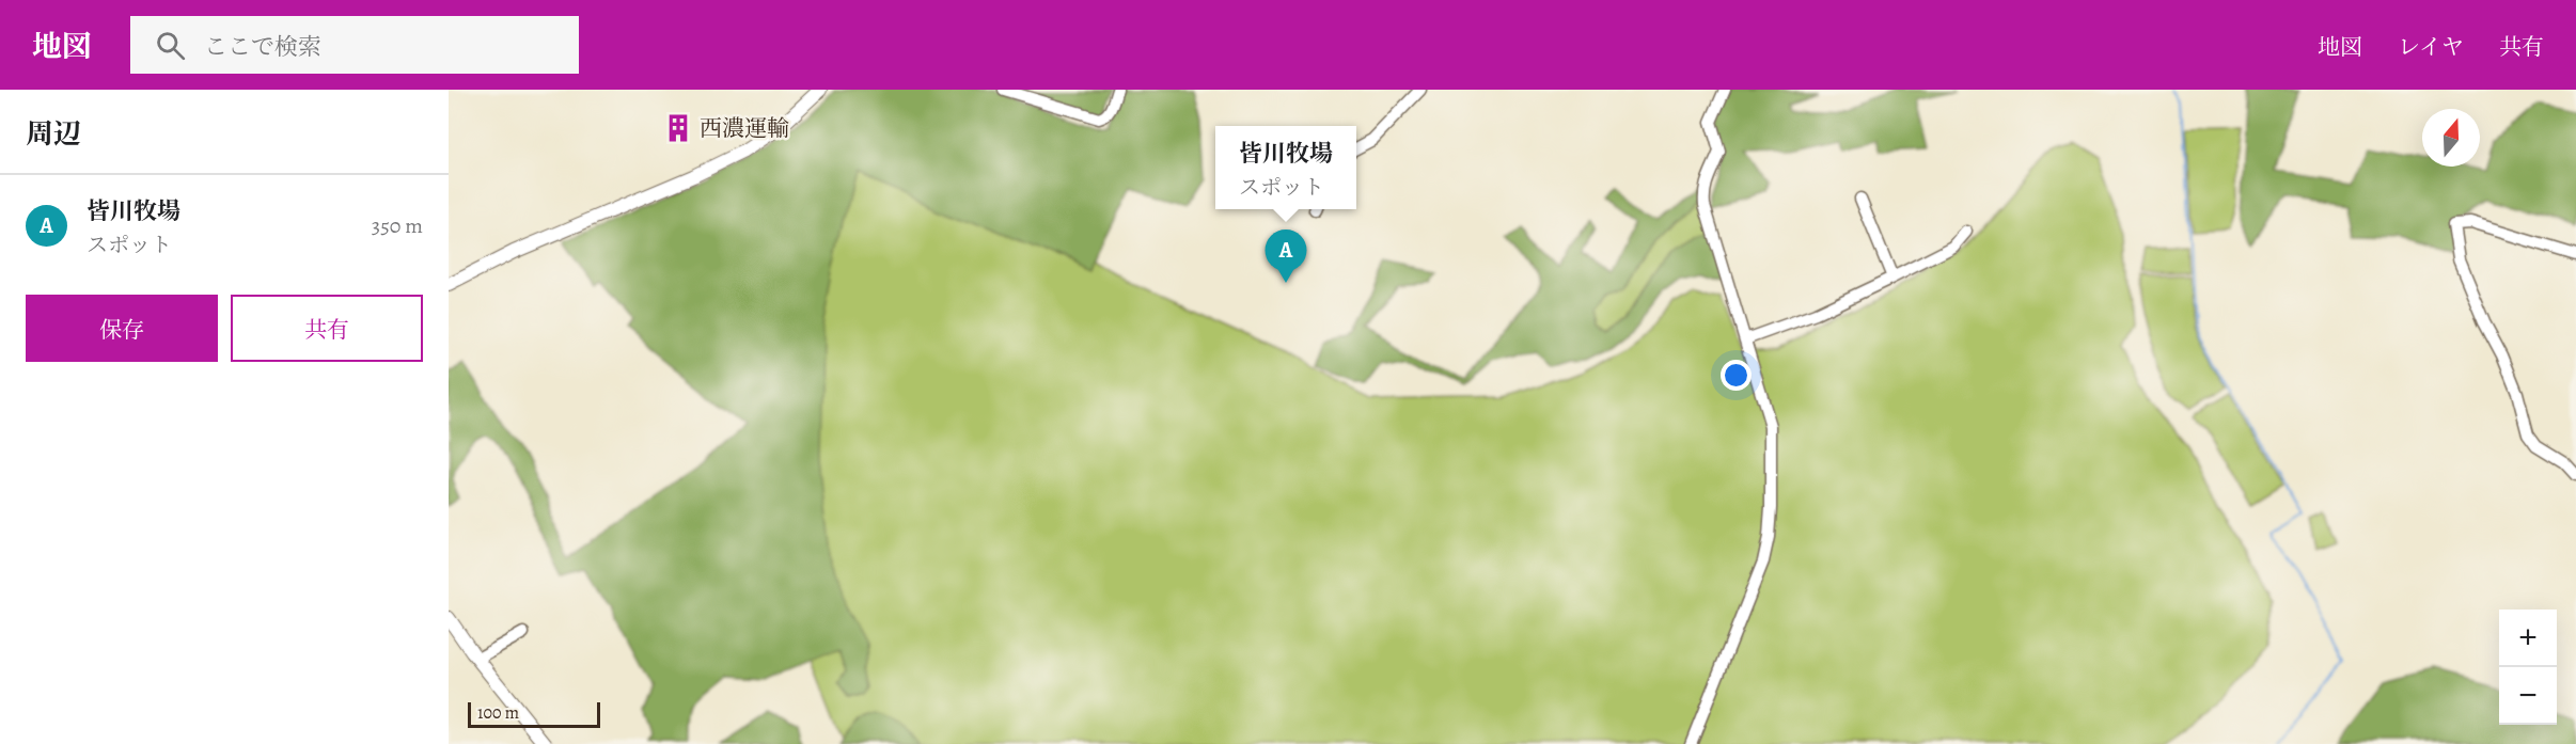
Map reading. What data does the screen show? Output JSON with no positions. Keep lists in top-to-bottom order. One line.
{"places":{"building":["西濃運輸"]},"scale_bar":"100 m","north":"top","page":{"header":"地図","search":"ここで検索","nav":["地図","レイヤ","共有"],"heading":"周辺","popup":["皆川牧場","スポット"],"list":[{"mark":"A","name":"皆川牧場","note":"スポット","value":"350 m"}],"pins":"A","buttons":["保存","共有"],"map_buttons":["+","−"],"scale":"100 m"}}
